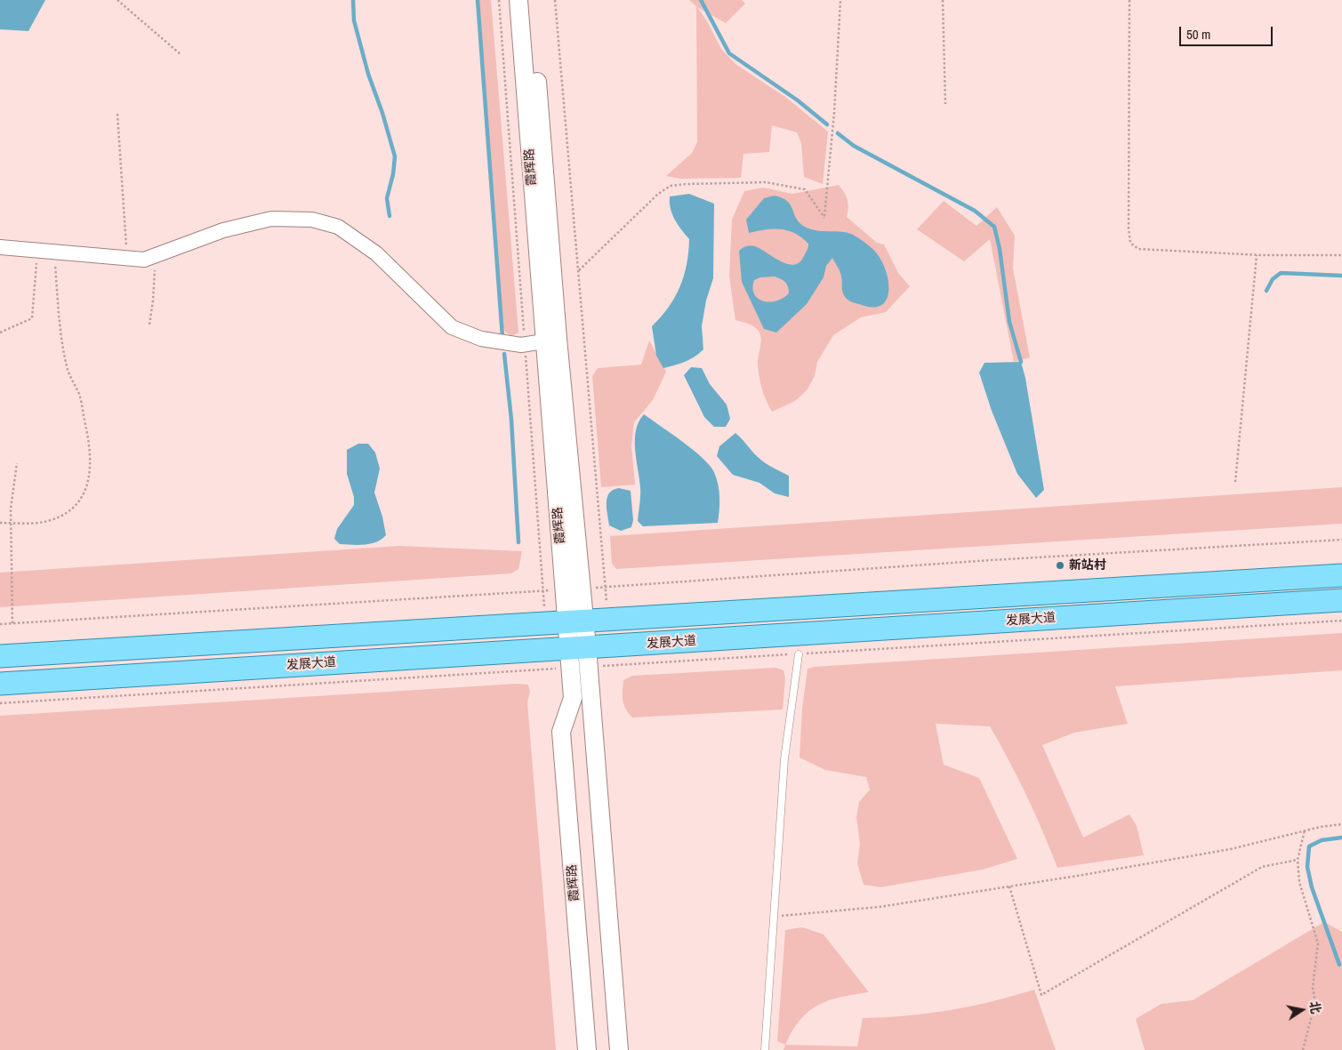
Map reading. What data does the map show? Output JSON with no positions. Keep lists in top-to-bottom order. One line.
{"streets":{"main road":["发展大道"],"street":["霞辉路"]},"crossings":[["霞辉路","发展大道"]],"places":["新站村"],"scale_bar":"50 m","north":"right"}
